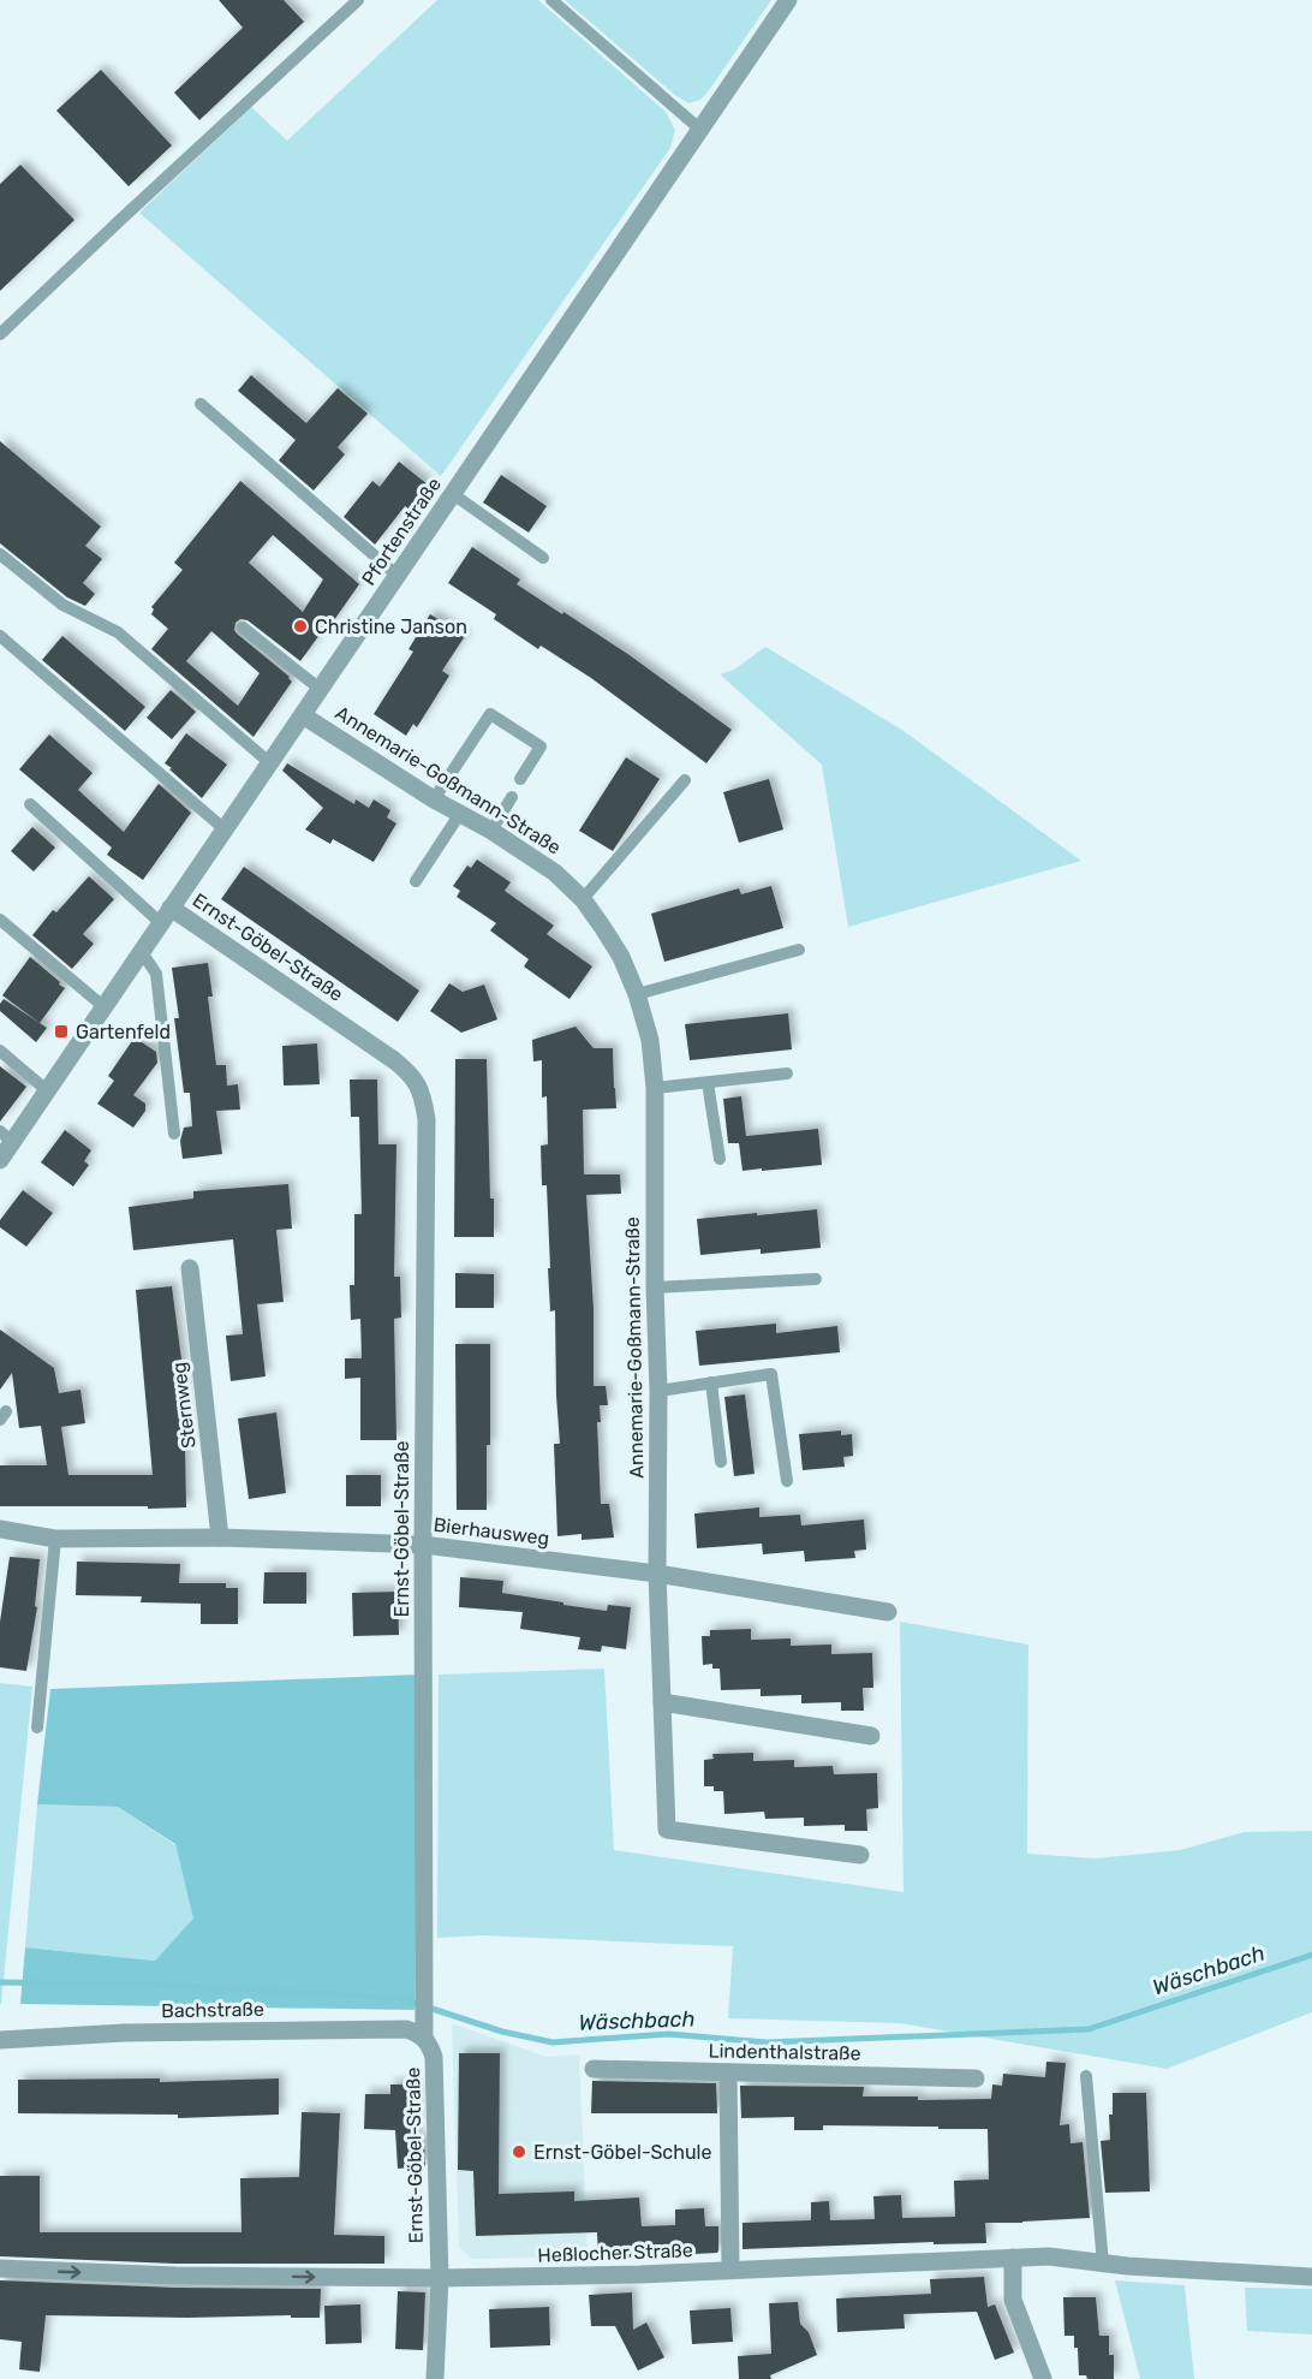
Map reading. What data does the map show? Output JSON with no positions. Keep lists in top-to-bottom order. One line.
{"streets":{"street":["Pfortenstraße","Annemarie-Goßmann-Straße","Ernst-Göbel-Straße","Sternweg","Bierhausweg","Bachstraße","Lindenthalstraße","Heßlocher Straße"]},"crossings":[["Pfortenstraße","Annemarie-Goßmann-Straße"],["Pfortenstraße","Ernst-Göbel-Straße"],["Annemarie-Goßmann-Straße","Bierhausweg"],["Ernst-Göbel-Straße","Bierhausweg"],["Ernst-Göbel-Straße","Bachstraße"],["Ernst-Göbel-Straße","Heßlocher Straße"],["Sternweg","Bierhausweg"]],"water":["Wäschbach"],"places":{"other":["Christine Janson","Ernst-Göbel-Schule"],"transit":["Gartenfeld"]}}
